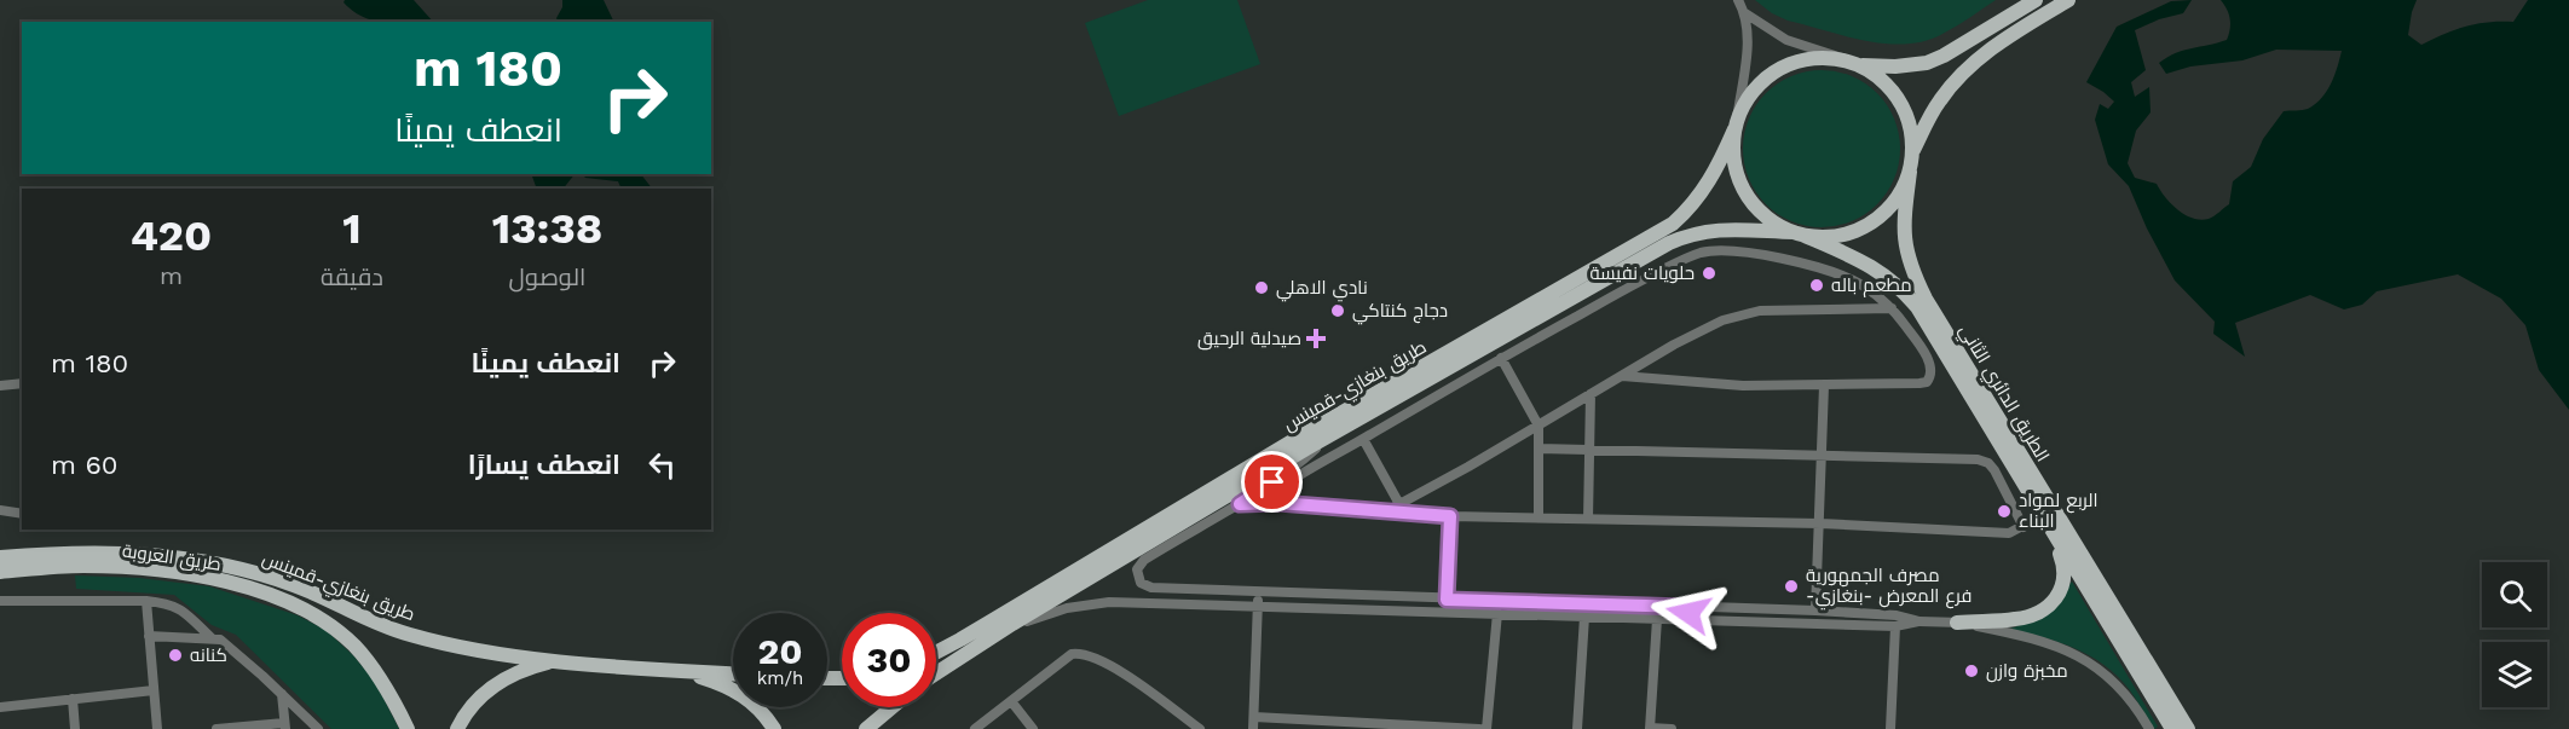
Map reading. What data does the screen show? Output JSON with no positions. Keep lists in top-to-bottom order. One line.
{"streets":{"main road":["طريق بنغازي-قمينس","الطريق الدائري الثاني","طريق العروبة"]},"crossings":[["طريق بنغازي-قمينس","الطريق الدائري الثاني"]],"places":{"other":["حلويات نفيسة","مطعم باله","نادي الاهلي","دجاج كنتاكي","الربع لمواد البناء","مصرف الجمهورية -فرع المعرض -بنغازي","كنانه","مخبزة وازن"],"health":["صيدلية الرحيق"]},"page":{"turn":["180 m","انعطف يمينًا"],"eta":["13:38","الوصول","1","دقيقة","420","m"],"list":[{"name":"انعطف يمينًا","value":"180 m"},{"name":"انعطف يسارًا","value":"60 m"}],"speed":"20 km/h","limit":"30"}}
